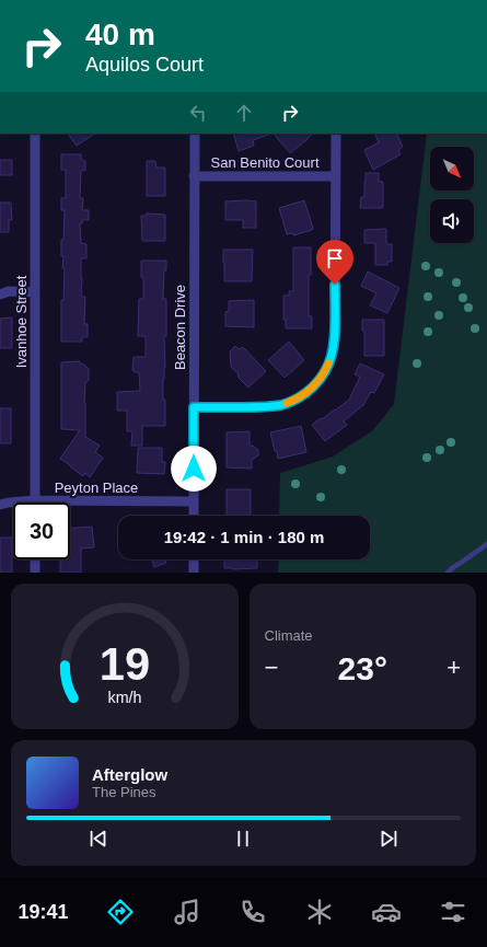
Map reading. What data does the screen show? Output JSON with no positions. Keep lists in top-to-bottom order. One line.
{"streets":{"street":["San Benito Court","Ivanhoe Street","Beacon Drive","Peyton Place"]},"crossings":[["San Benito Court","Beacon Drive"],["Ivanhoe Street","Peyton Place"],["Beacon Drive","Peyton Place"]],"north":"bottom right","page":{"turn":["40 m","Aquilos Court"],"limit":"30","trip":"19:42 · 1 min · 180 m","tile":"Climate","heat":["−","23°","+"],"song":["Afterglow","The Pines"],"tabs":"19:41","gauge":["19","km/h"]}}
